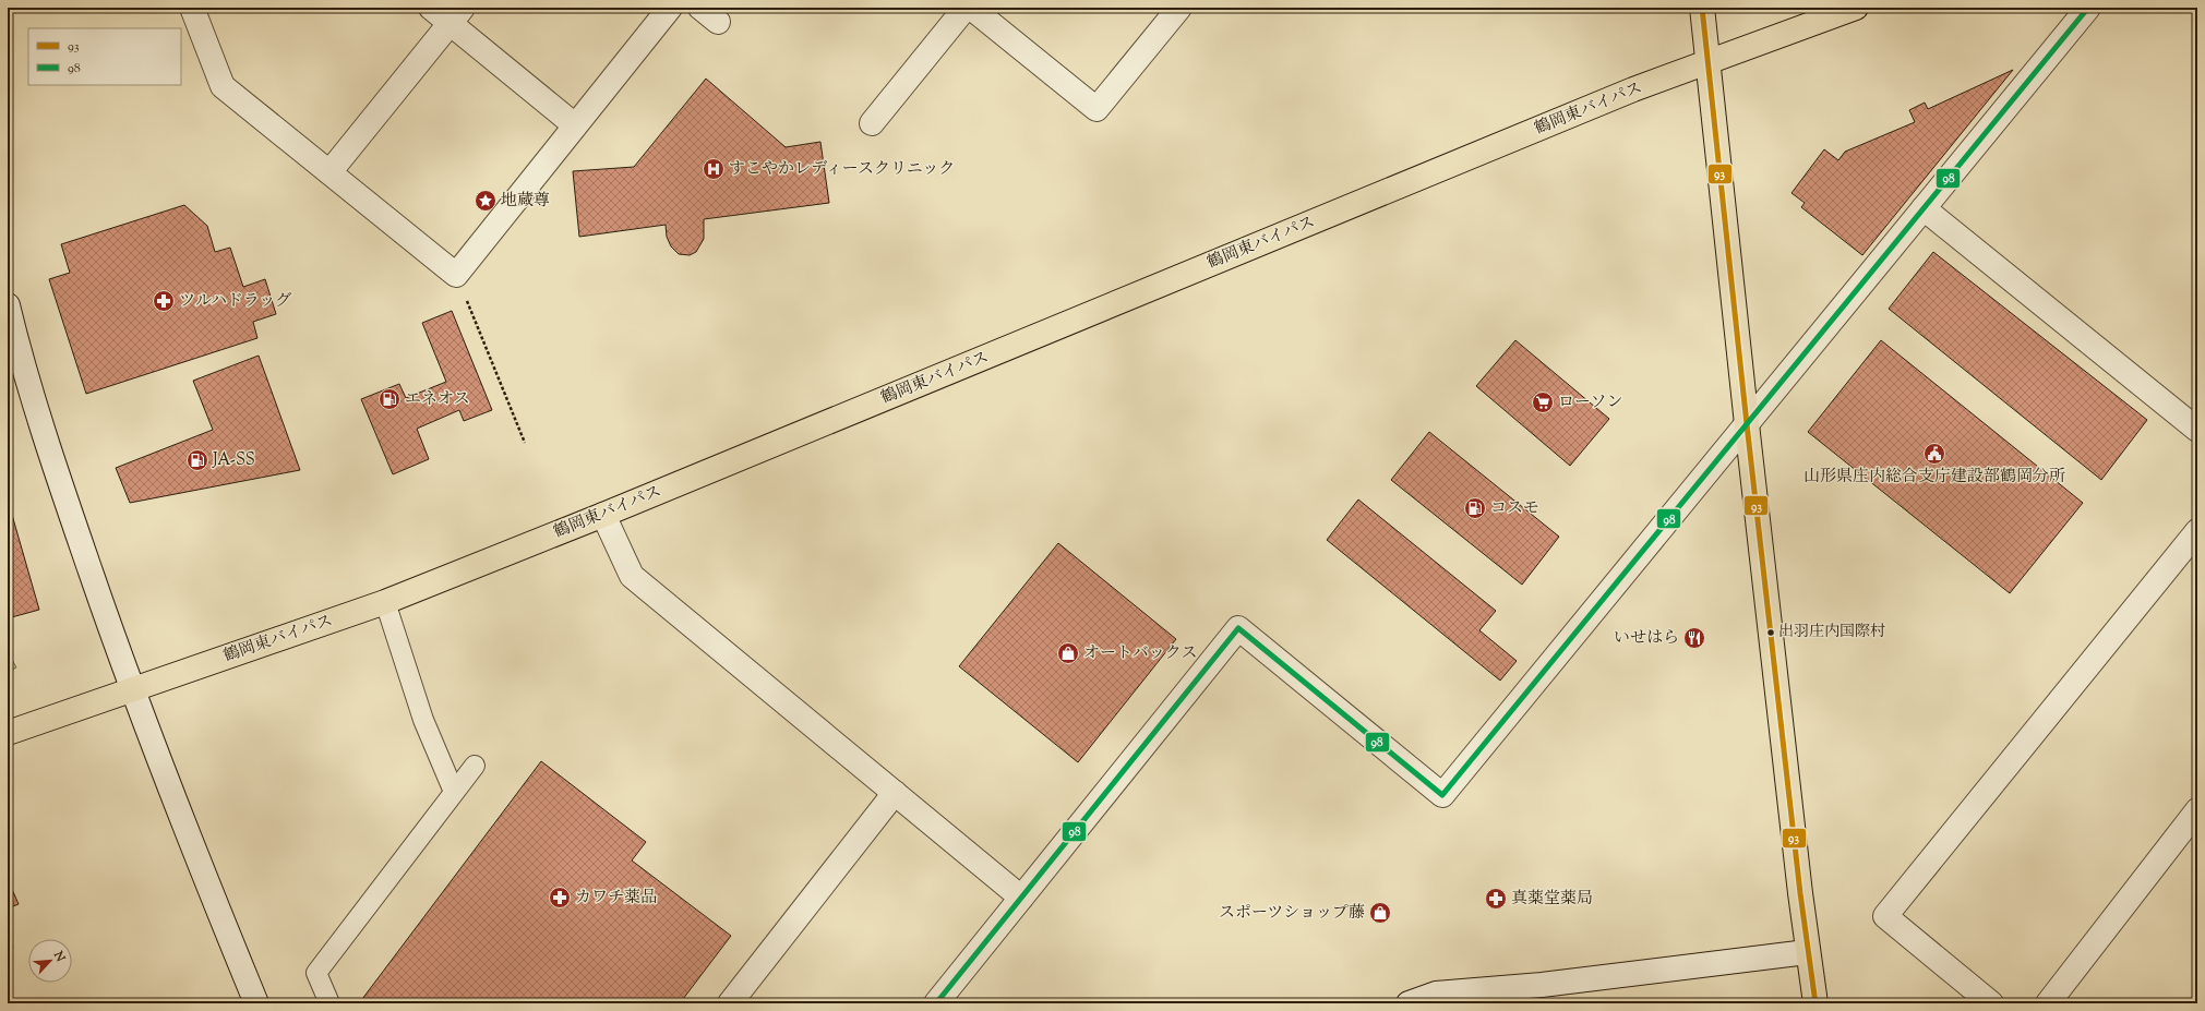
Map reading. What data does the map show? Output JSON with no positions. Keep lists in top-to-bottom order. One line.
{"streets":{"main road":["鶴岡東バイパス"]},"places":{"hospital":["すこやかレディースクリニック"],"place":["地蔵尊"],"pharmacy":["ツルハドラッグ","カワチ薬品","真薬堂薬局"],"fuel station":["エネオス","JA-SS","コスモ"],"supermarket":["ローソン"],"public building":["山形県庄内総合支庁建設部鶴岡分所"],"other":["出羽庄内国際村"],"restaurant":["いせはら"],"shop":["オートバックス","スポーツショップ藤"]},"lines":["transit line 93","transit line 98"],"legend":["93","98"],"north":"top right"}
